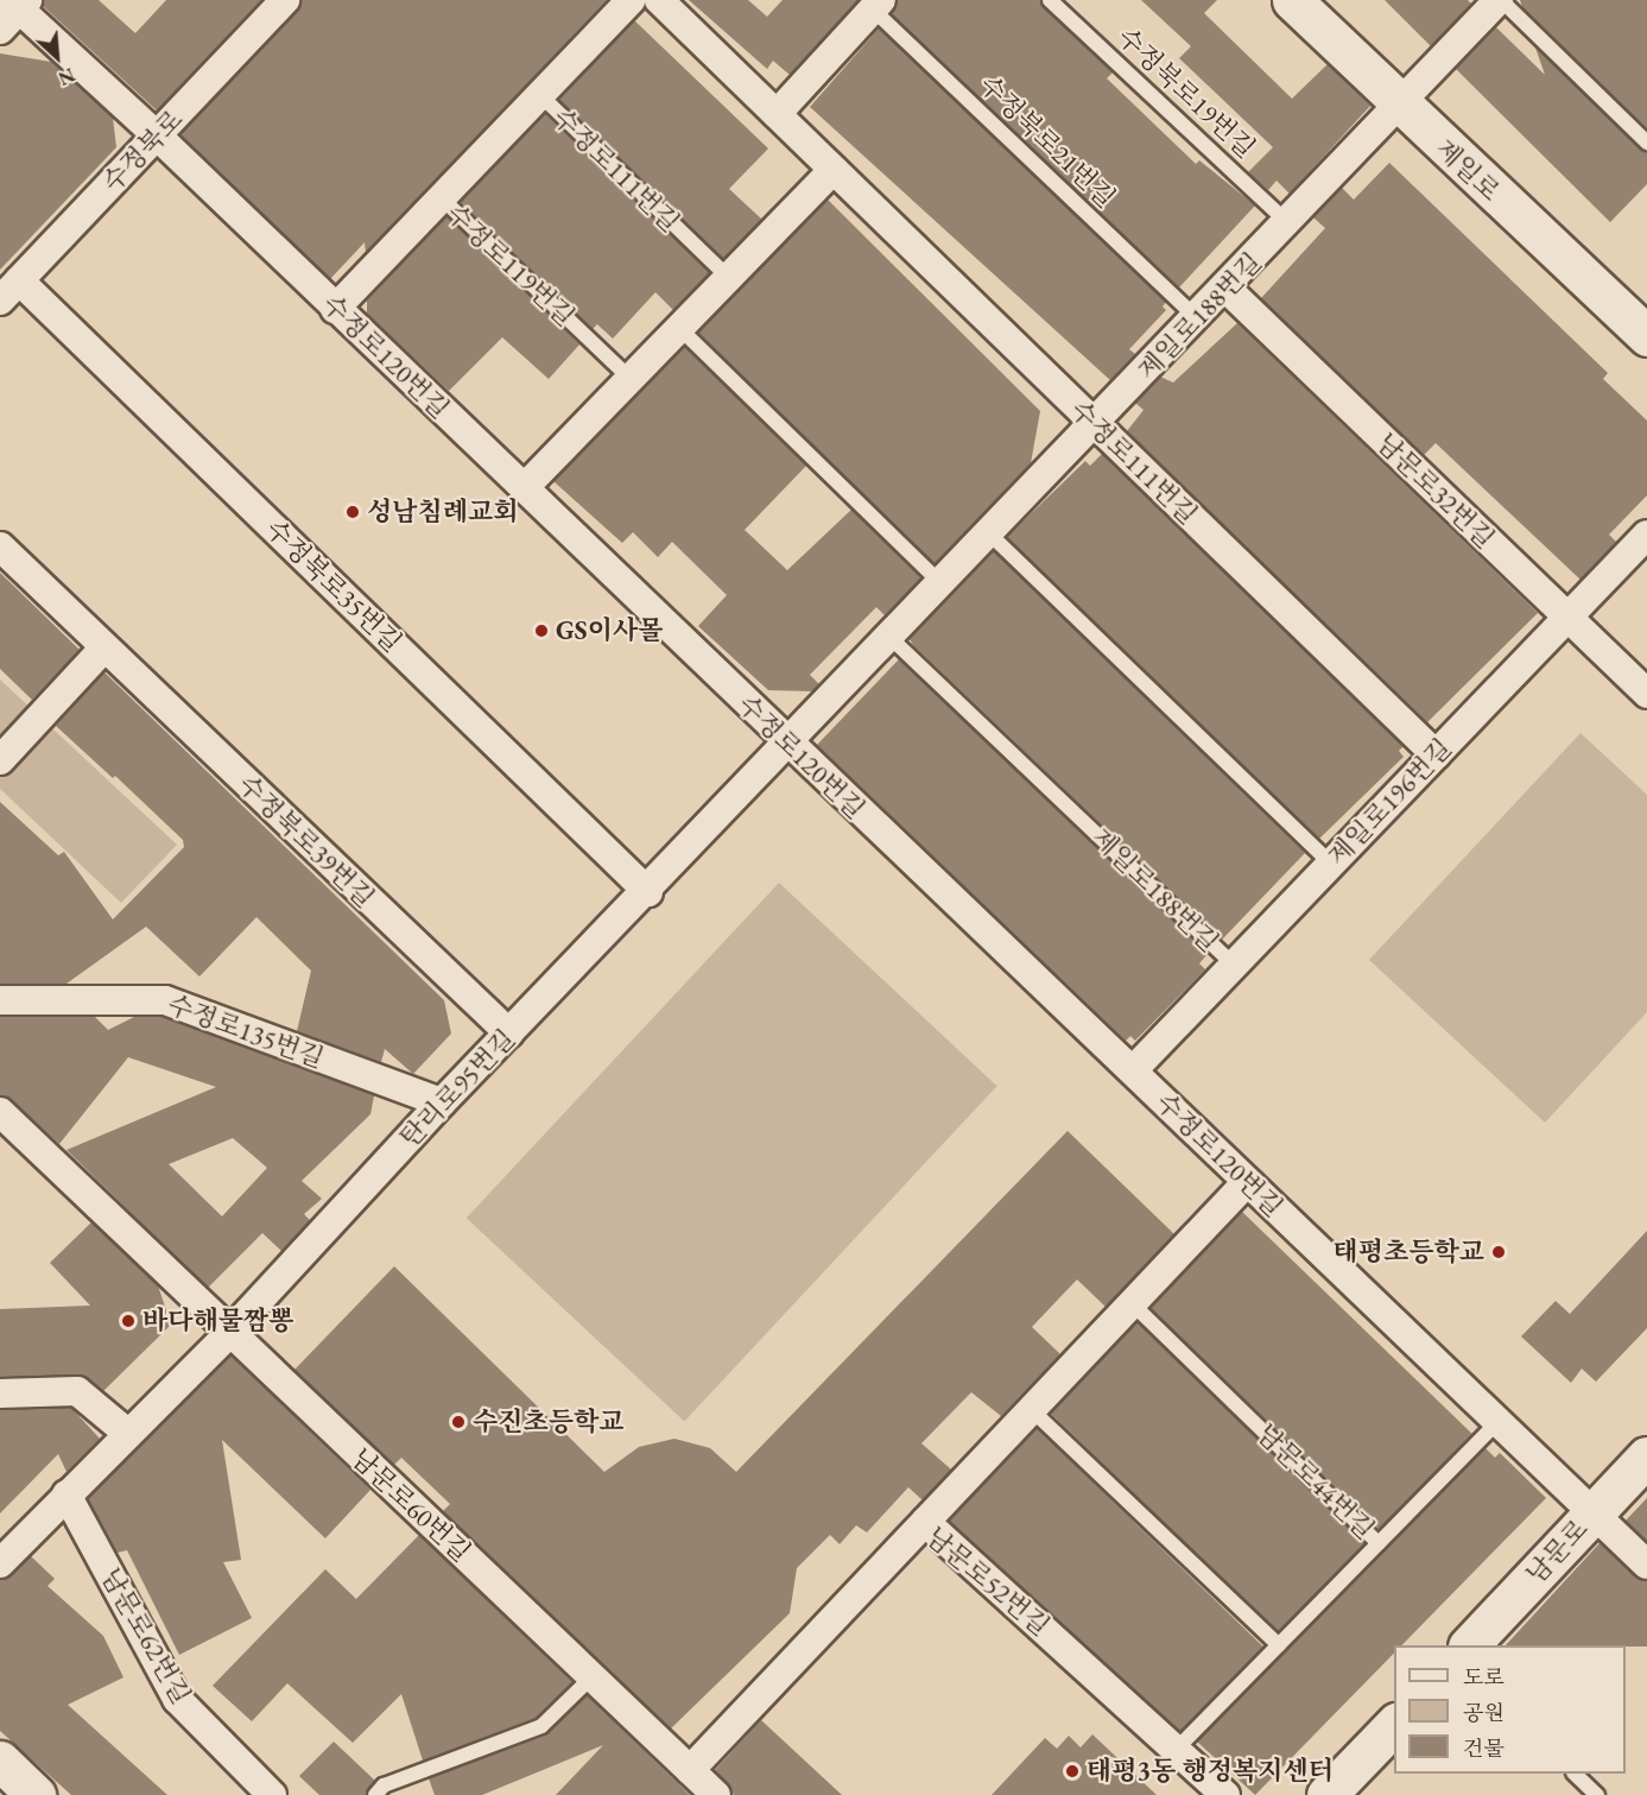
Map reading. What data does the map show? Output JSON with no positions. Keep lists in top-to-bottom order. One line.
{"streets":{"main road":["제일로","남문로"],"street":["수정북로","수정로111번길","수정로119번길","제일로188번길","수정로120번길","남문로32번길","수정북로35번길","제일로196번길","수정북로39번길","수정로135번길","탄리로95번길","남문로60번길","남문로52번길","남문로62번길"],"lane":["수정북로19번길","수정북로21번길","남문로44번길"]},"crossings":[["수정북로19번길","제일로188번길"],["수정북로21번길","제일로188번길"],["수정북로","수정로120번길"],["수정북로","수정북로35번길"],["수정로111번길","제일로188번길"],["수정로111번길","제일로196번길"],["제일로","제일로188번길"],["수정로119번길","수정로120번길"],["제일로188번길","수정로120번길"],["제일로188번길","남문로32번길"],["제일로188번길","제일로196번길"],["제일로188번길","탄리로95번길"],["수정로120번길","제일로196번길"],["수정로120번길","탄리로95번길"],["수정로120번길","남문로44번길"],["수정로120번길","남문로"],["남문로32번길","제일로196번길"],["수정북로35번길","탄리로95번길"],["수정북로39번길","탄리로95번길"],["수정로135번길","탄리로95번길"],["탄리로95번길","남문로60번길"],["탄리로95번길","남문로62번길"],["남문로60번길","남문로52번길"]],"places":["성남침례교회","GS이사몰","태평초등학교","바다해물짬뽕","수진초등학교","태평3동 행정복지센터"],"legend":["도로","공원","건물"],"north":"bottom right"}
